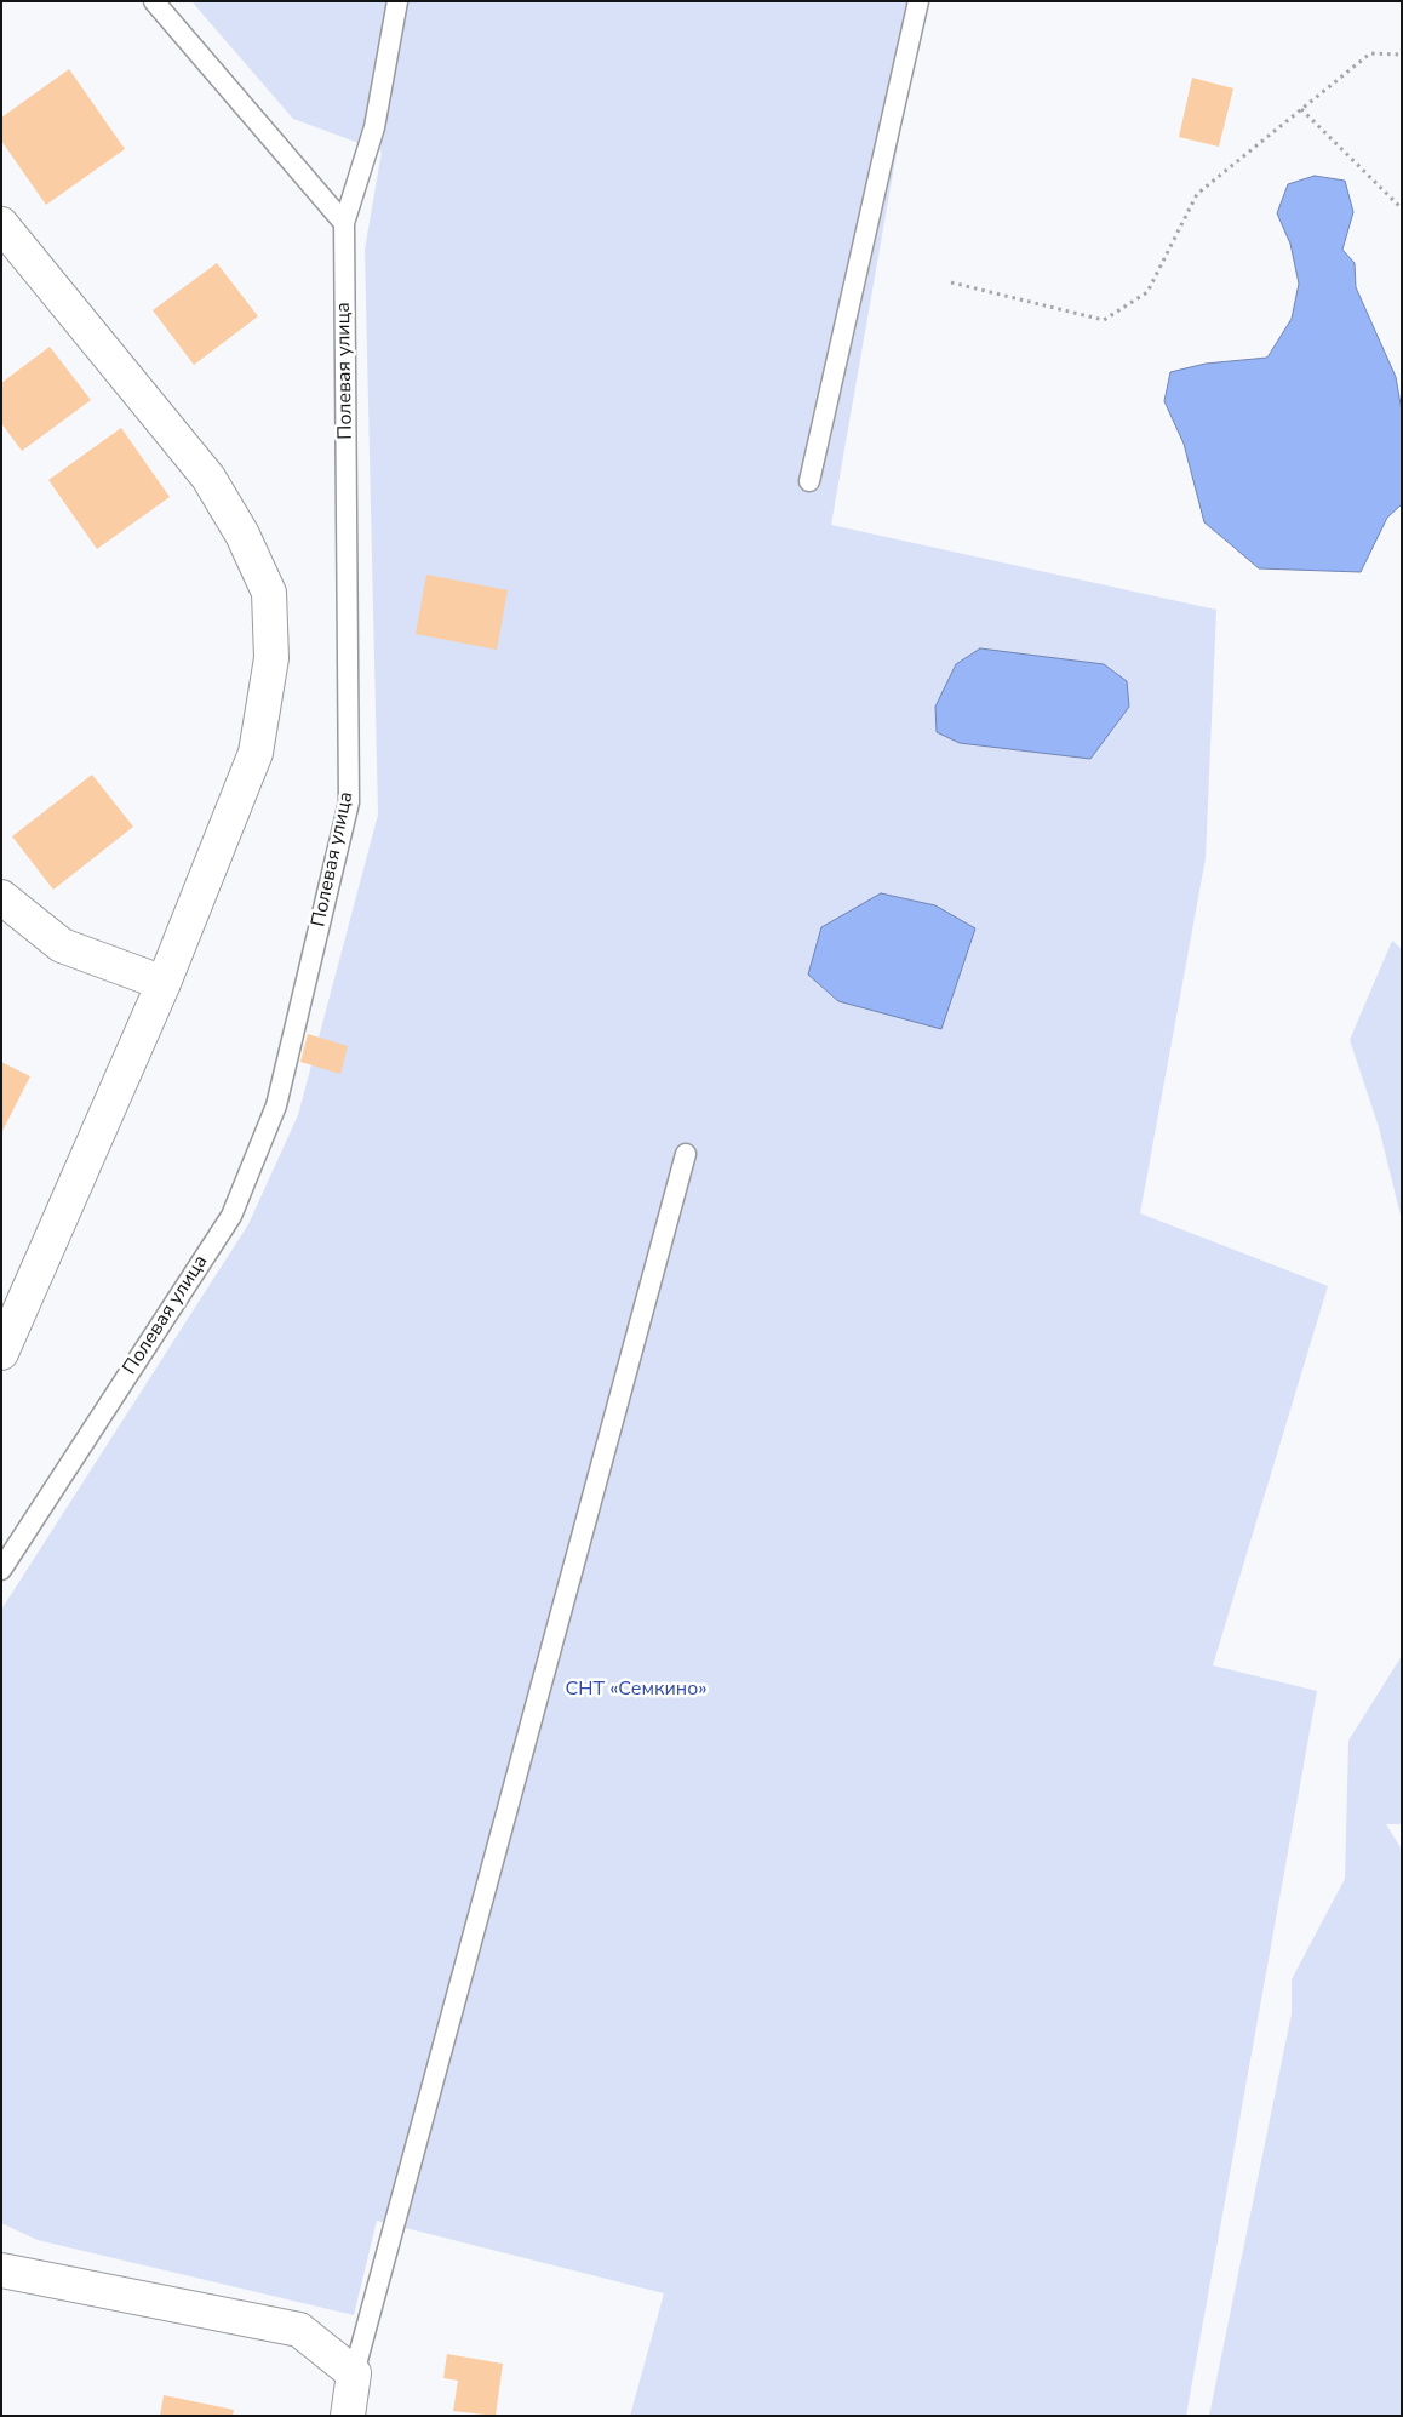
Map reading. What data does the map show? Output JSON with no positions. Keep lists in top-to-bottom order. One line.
{"streets":{"lane":["Полевая улица"]},"parks":["СНТ «Семкино»"]}
